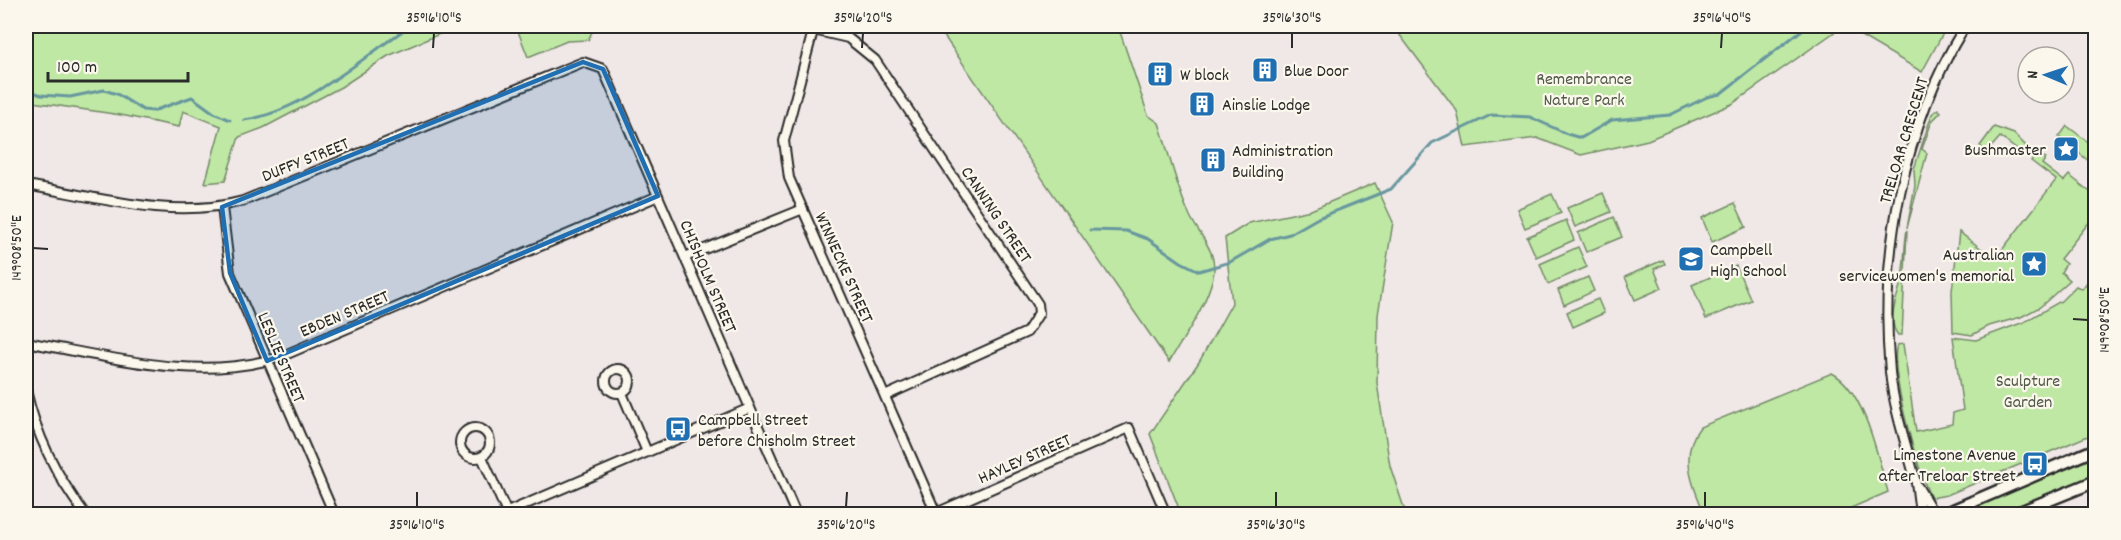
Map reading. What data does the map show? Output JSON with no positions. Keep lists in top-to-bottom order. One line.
{"streets":{"street":["TRELOAR CRESCENT","DUFFY STREET","CANNING STREET","WINNECKE STREET","CHISHOLM STREET","EBDEN STREET","LESLIE STREET","HAYLEY STREET"]},"crossings":[["DUFFY STREET","CHISHOLM STREET"],["DUFFY STREET","LESLIE STREET"],["CANNING STREET","WINNECKE STREET"],["WINNECKE STREET","HAYLEY STREET"],["CHISHOLM STREET","EBDEN STREET"],["EBDEN STREET","LESLIE STREET"]],"parks":["Remembrance Nature Park","Sculpture Garden"],"places":{"building":["Blue Door","W block","Ainslie Lodge","Administration Building"],"place":["Bushmaster","Australian servicewomen's memorial"],"school or university":["Campbell High School"],"bus stop":["Campbell Street before Chisholm Street","Limestone Avenue after Treloar Street"]},"scale_bar":"100 m","north":"left","coordinates":["35°16'10\"S","35°16'20\"S","35°16'30\"S","35°16'40\"S","149°08'50\"E"]}
